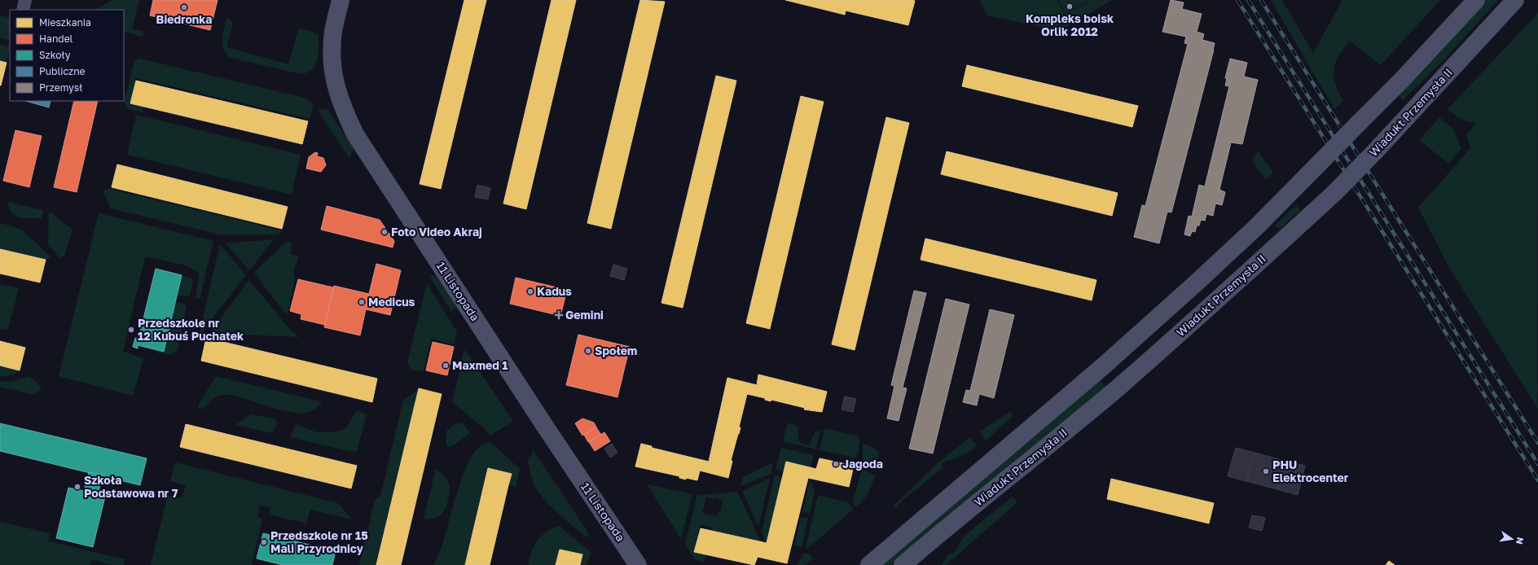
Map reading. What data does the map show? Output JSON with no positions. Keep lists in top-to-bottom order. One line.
{"streets":{"main road":["Wiadukt Przemysła II","11 Listopada"]},"places":{"other":["Kompleks boisk Orlik 2012","Biedronka","Foto Video Akraj","Kadus","Medicus","Przedszkole nr 12 Kubuś Puchatek","Społem","Maxmed 1","Jagoda","PHU Elektrocenter","Szkoła Podstawowa nr 7","Przedszkole nr 15 Mali Przyrodnicy"],"health":["Gemini"]},"legend":["Mieszkania","Handel","Szkoły","Publiczne","Przemysł"],"north":"right"}
